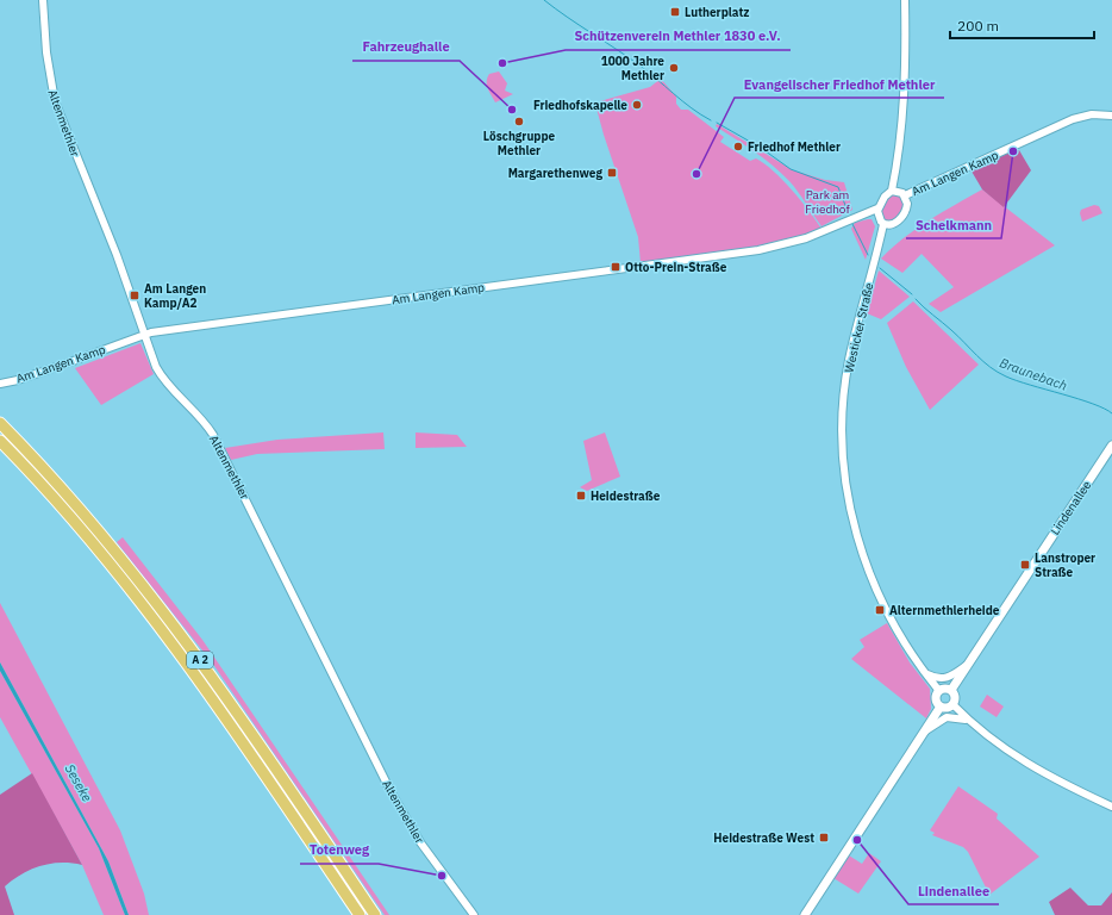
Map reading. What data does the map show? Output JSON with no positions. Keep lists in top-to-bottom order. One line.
{"streets":{"highway":["A 2"],"main road":["Lindenallee"],"street":["Altenmethler","Am Langen Kamp","Westicker Straße"]},"crossings":[["Altenmethler","Am Langen Kamp"],["Am Langen Kamp","Westicker Straße"],["Westicker Straße","Lindenallee"]],"water":["Braunebach","Seseke"],"parks":["Park am Friedhof"],"places":{"transit":["Lutherplatz","Margarethenweg","Otto-Prein-Straße","Am Langen Kamp/A2","Heidestraße","Lanstroper Straße","Alternmethlerheide","Heidestraße West"],"other":["Schützenverein Methler 1830 e.V.","1000 Jahre Methler","Friedhofskapelle","Fahrzeughalle","Löschgruppe Methler","Friedhof Methler","Schelkmann","Evangelischer Friedhof Methler","Lindenallee","Totenweg"]},"scale_bar":"200 m"}
